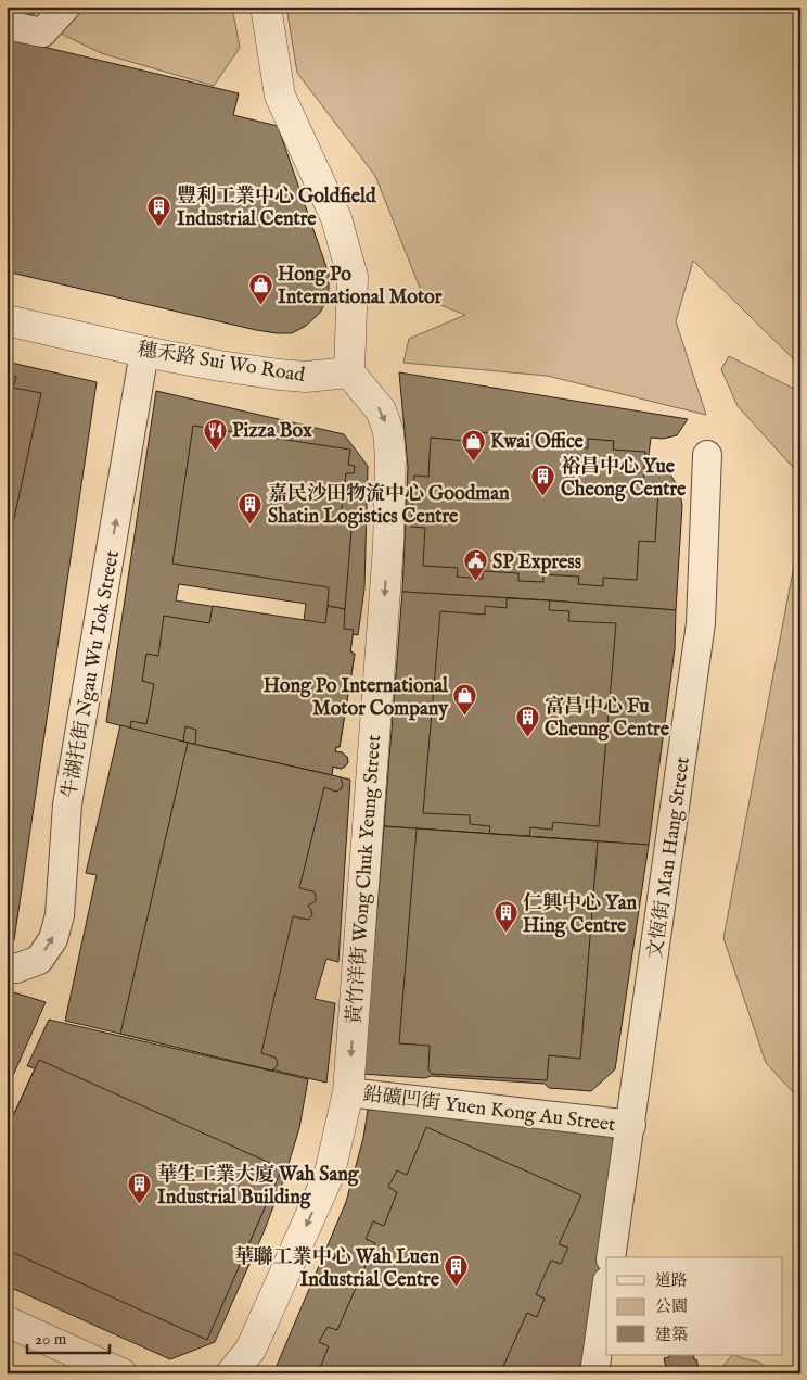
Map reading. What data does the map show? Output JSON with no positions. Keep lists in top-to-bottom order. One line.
{"streets":{"street":["穗禾路 Sui Wo Road","牛湖托街 Ngau Wu Tok Street","文恆街 Man Hang Street","黃竹洋街 Wong Chuk Yeung Street","鉛礦凹街 Yuen Kong Au Street"]},"crossings":[["穗禾路 Sui Wo Road","牛湖托街 Ngau Wu Tok Street"],["穗禾路 Sui Wo Road","黃竹洋街 Wong Chuk Yeung Street"],["文恆街 Man Hang Street","鉛礦凹街 Yuen Kong Au Street"],["黃竹洋街 Wong Chuk Yeung Street","鉛礦凹街 Yuen Kong Au Street"]],"one_way":["牛湖托街 Ngau Wu Tok Street","黃竹洋街 Wong Chuk Yeung Street"],"places":{"building":["豐利工業中心 Goldfield Industrial Centre","裕昌中心 Yue Cheong Centre","嘉民沙田物流中心 Goodman Shatin Logistics Centre","富昌中心 Fu Cheung Centre","仁興中心 Yan Hing Centre","華生工業大廈 Wah Sang Industrial Building","華聯工業中心 Wah Luen Industrial Centre"],"shop":["Hong Po International Motor","Kwai Office","Hong Po International Motor Company"],"restaurant":["Pizza Box"],"public building":["SP Express"]},"legend":["道路","公園","建築"],"scale_bar":"20 m"}
